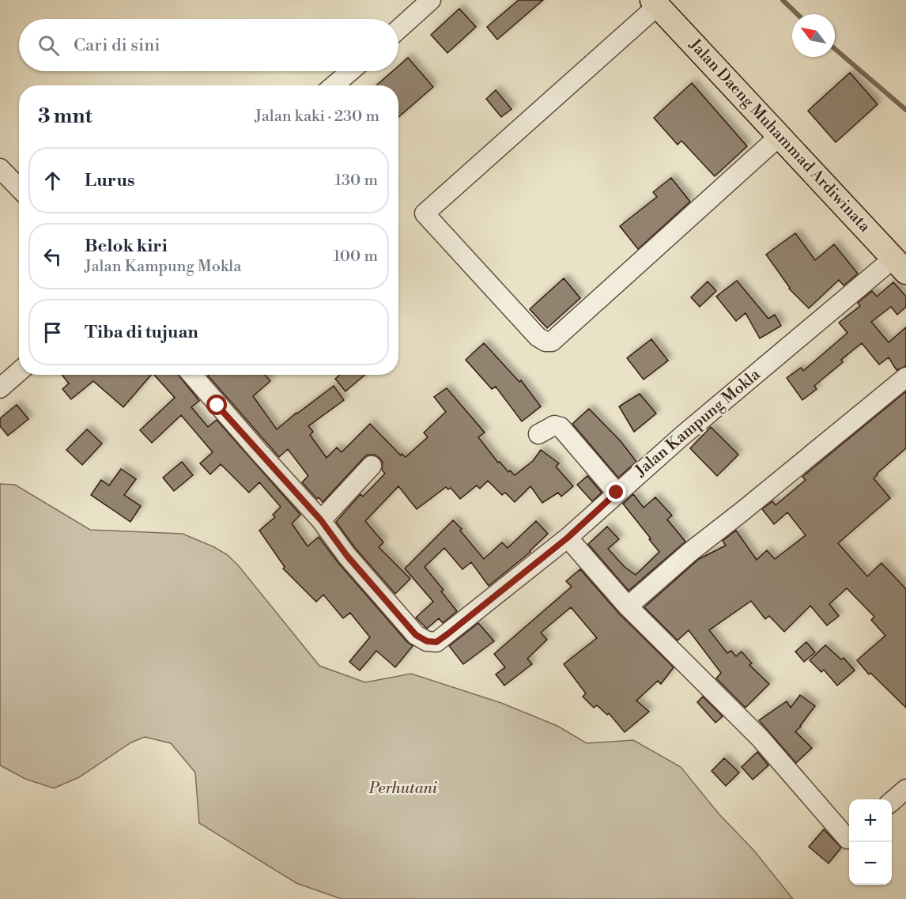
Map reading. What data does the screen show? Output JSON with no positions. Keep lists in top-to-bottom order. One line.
{"streets":{"main road":["Jalan Daeng Muhammad Ardiwinata"],"street":["Jalan Kampung Mokla"]},"crossings":[["Jalan Daeng Muhammad Ardiwinata","Jalan Kampung Mokla"]],"parks":["Perhutani"],"north":"top left","page":{"search":"Cari di sini","heading":["3 mnt","Jalan kaki · 230 m"],"list":[["Lurus","130 m"],["Belok kiri","Jalan Kampung Mokla","100 m"],"Tiba di tujuan"],"map_buttons":["+","−"]}}
